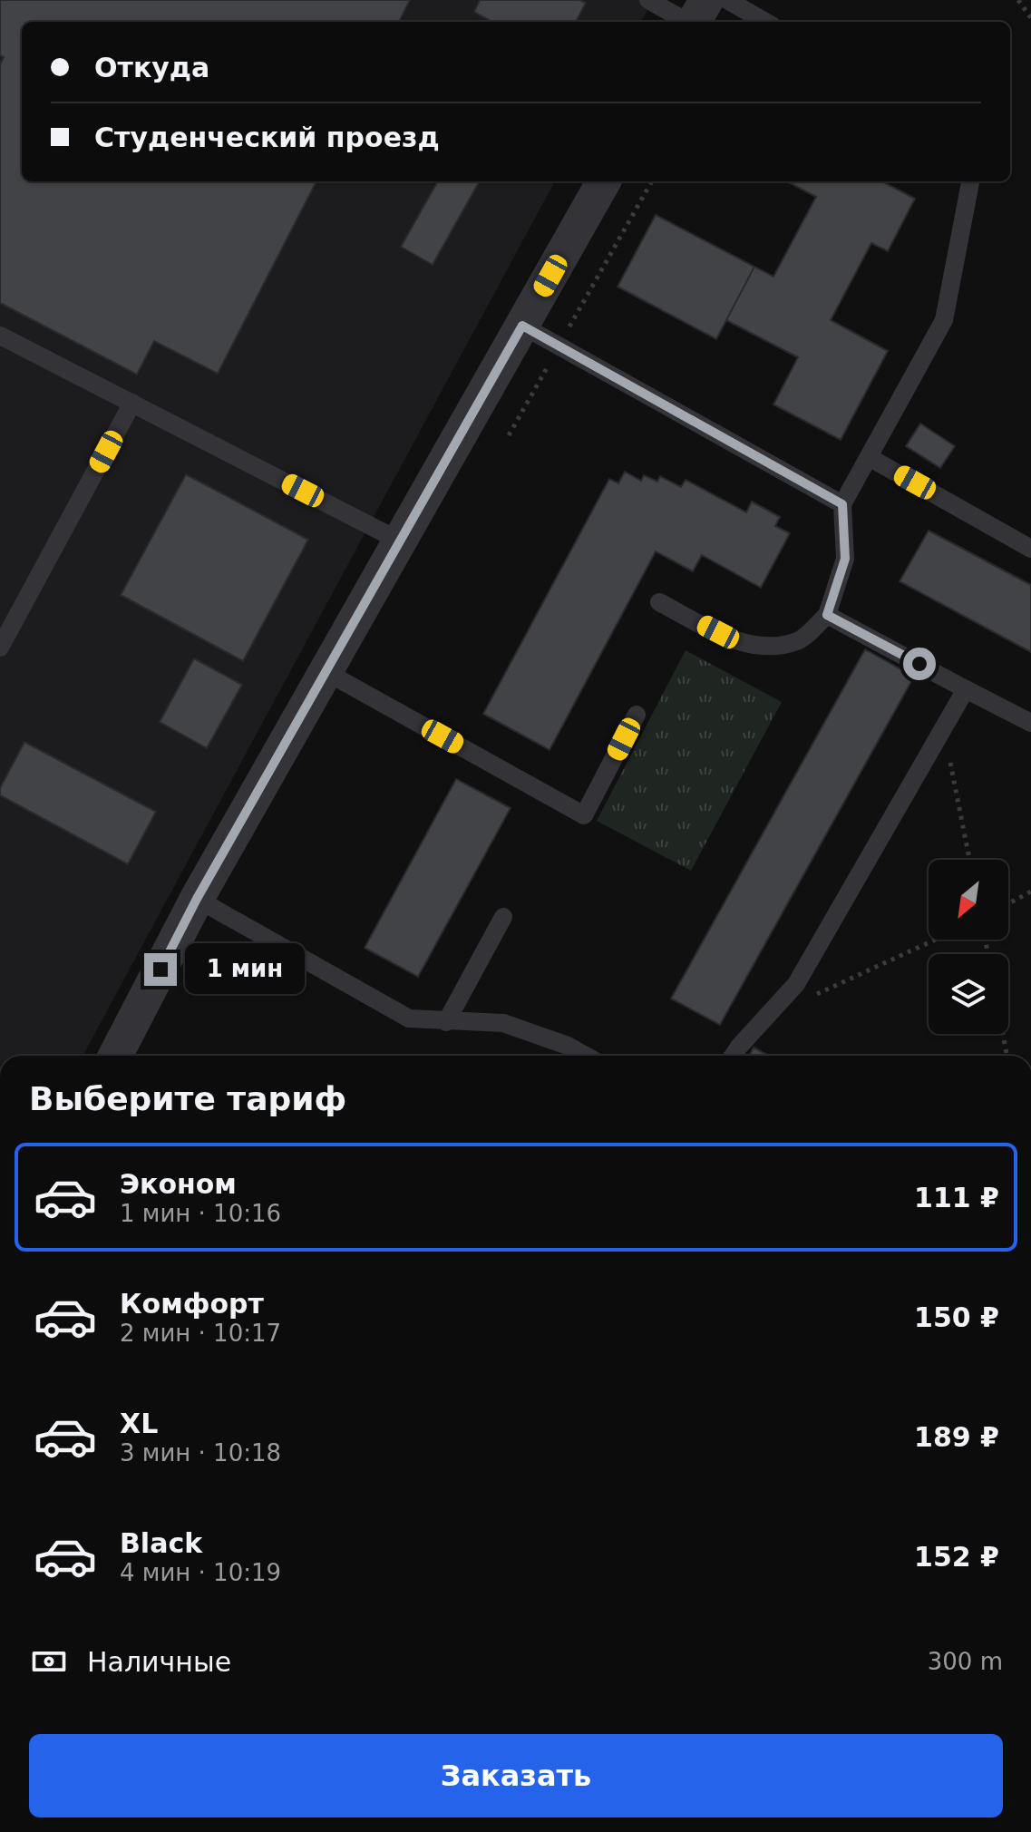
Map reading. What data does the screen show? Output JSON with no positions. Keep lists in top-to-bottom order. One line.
{"north":"bottom left","page":{"banner":["Откуда","Студенческий проезд"],"bubble":"1 мин","heading":"Выберите тариф","list":[{"name":"Эконом","note":"1 мин · 10:16","value":"111 ₽"},{"name":"Комфорт","note":"2 мин · 10:17","value":"150 ₽"},{"name":"XL","note":"3 мин · 10:18","value":"189 ₽"},{"name":"Black","note":"4 мин · 10:19","value":"152 ₽"}],"pay":["Наличные","300 m"],"buttons":"Заказать"}}
